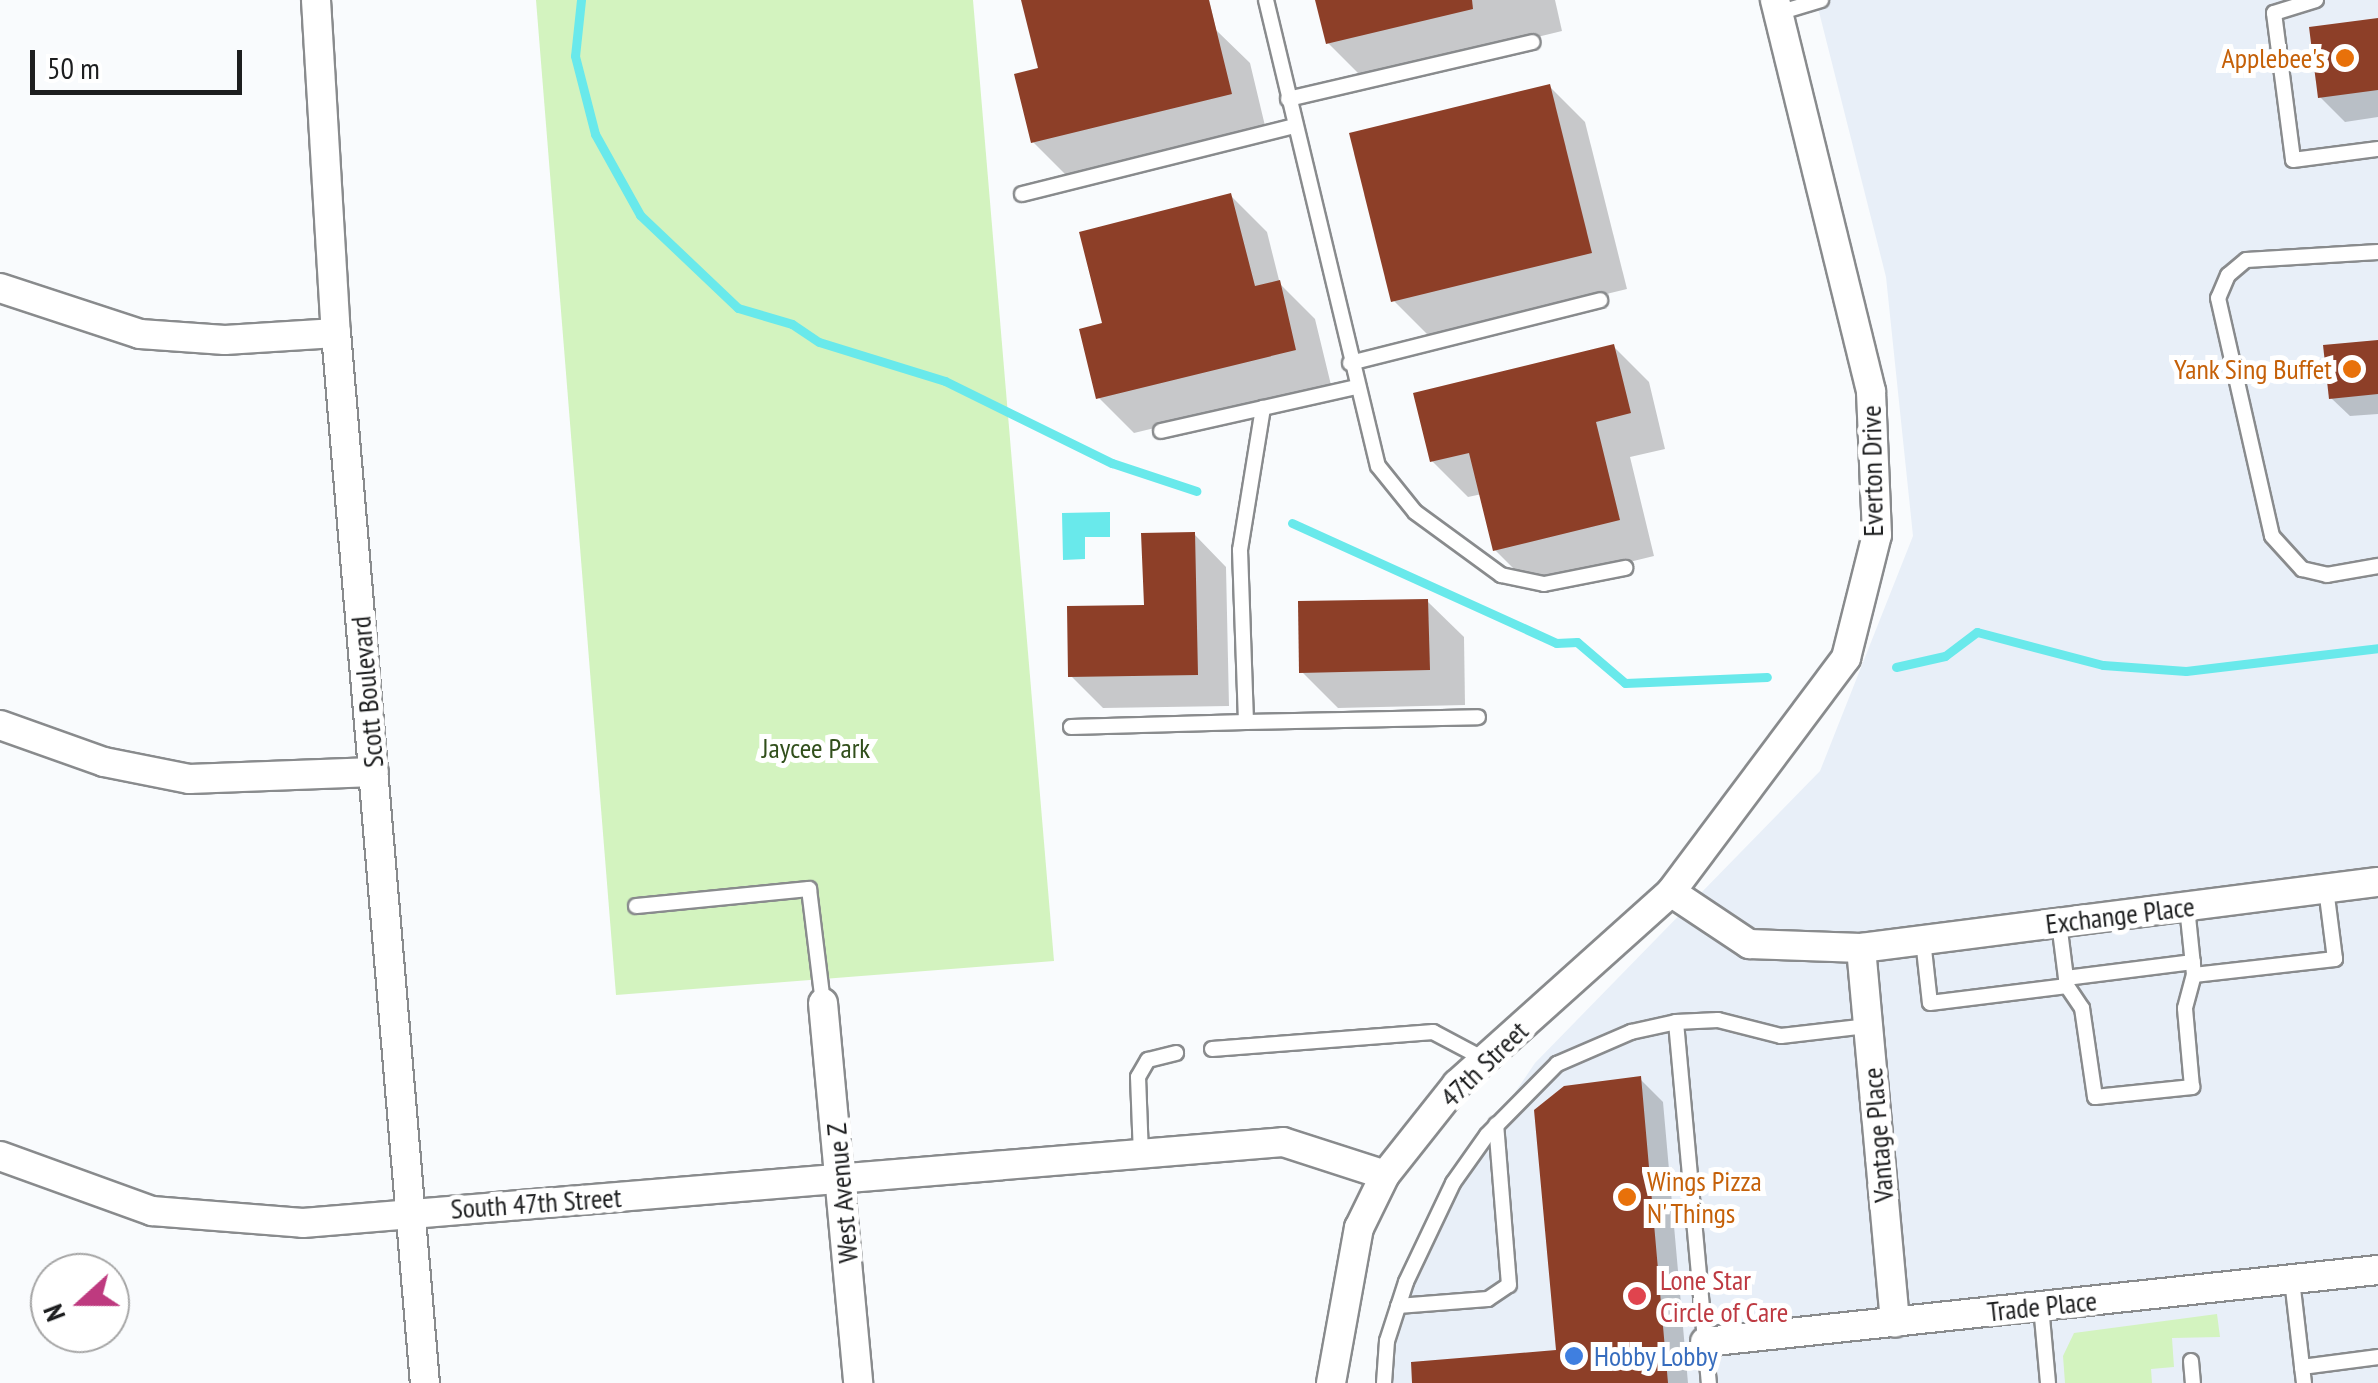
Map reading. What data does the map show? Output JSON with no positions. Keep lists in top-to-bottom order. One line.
{"streets":{"street":["Everton Drive","Scott Boulevard","Exchange Place","47th Street","Vantage Place","West Avenue Z","South 47th Street","Trade Place"]},"crossings":[["Everton Drive","47th Street"],["Scott Boulevard","South 47th Street"],["Exchange Place","Vantage Place"],["Vantage Place","Trade Place"],["West Avenue Z","South 47th Street"]],"parks":["Jaycee Park"],"places":["Applebee's","Yank Sing Buffet","Wings Pizza N' Things","Lone Star Circle of Care","Hobby Lobby"],"scale_bar":"50 m","north":"left"}
